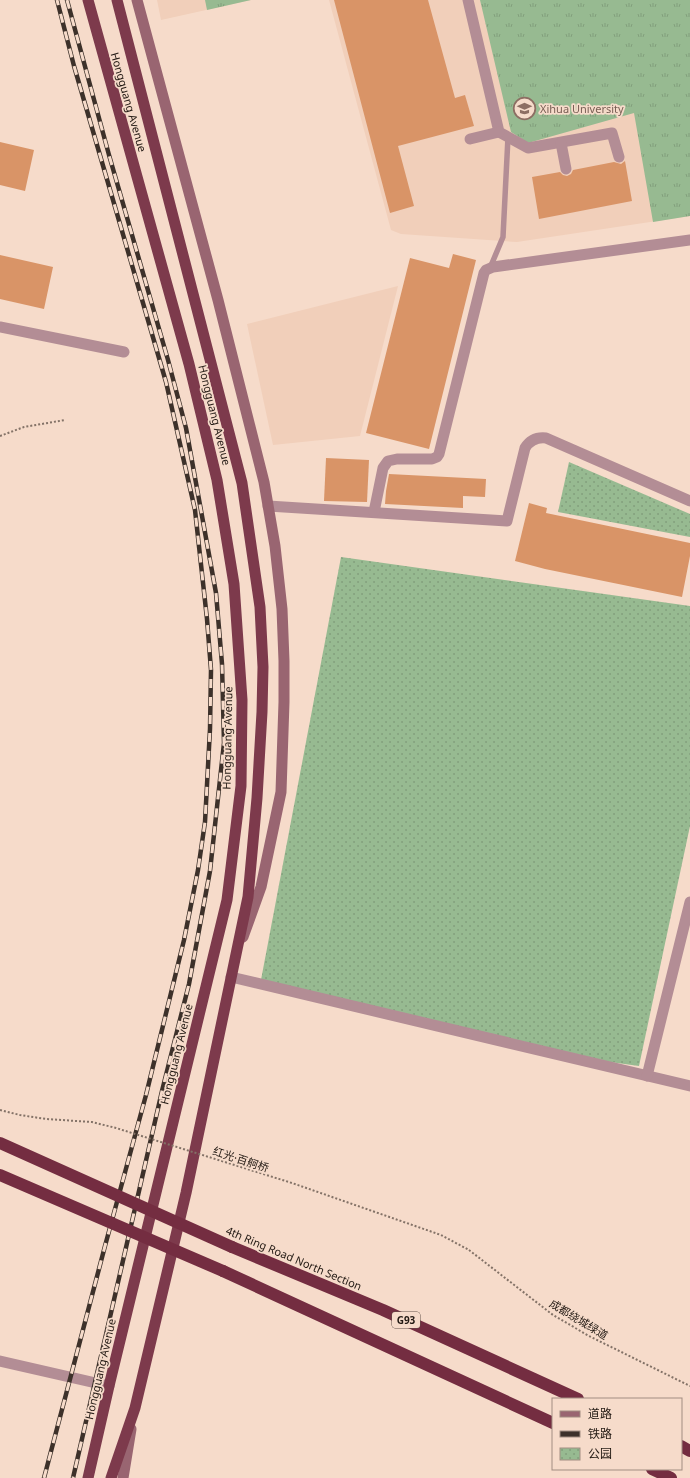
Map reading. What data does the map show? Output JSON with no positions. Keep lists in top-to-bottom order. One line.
{"streets":{"highway":["Hongguang Avenue","4th Ring Road North Section","G93"],"path":["红光·百舸桥","成都绕城绿道"]},"crossings":[["红光·百舸桥","成都绕城绿道"]],"places":{"school or university":["Xihua University"]},"legend":["道路","铁路","公园"]}
